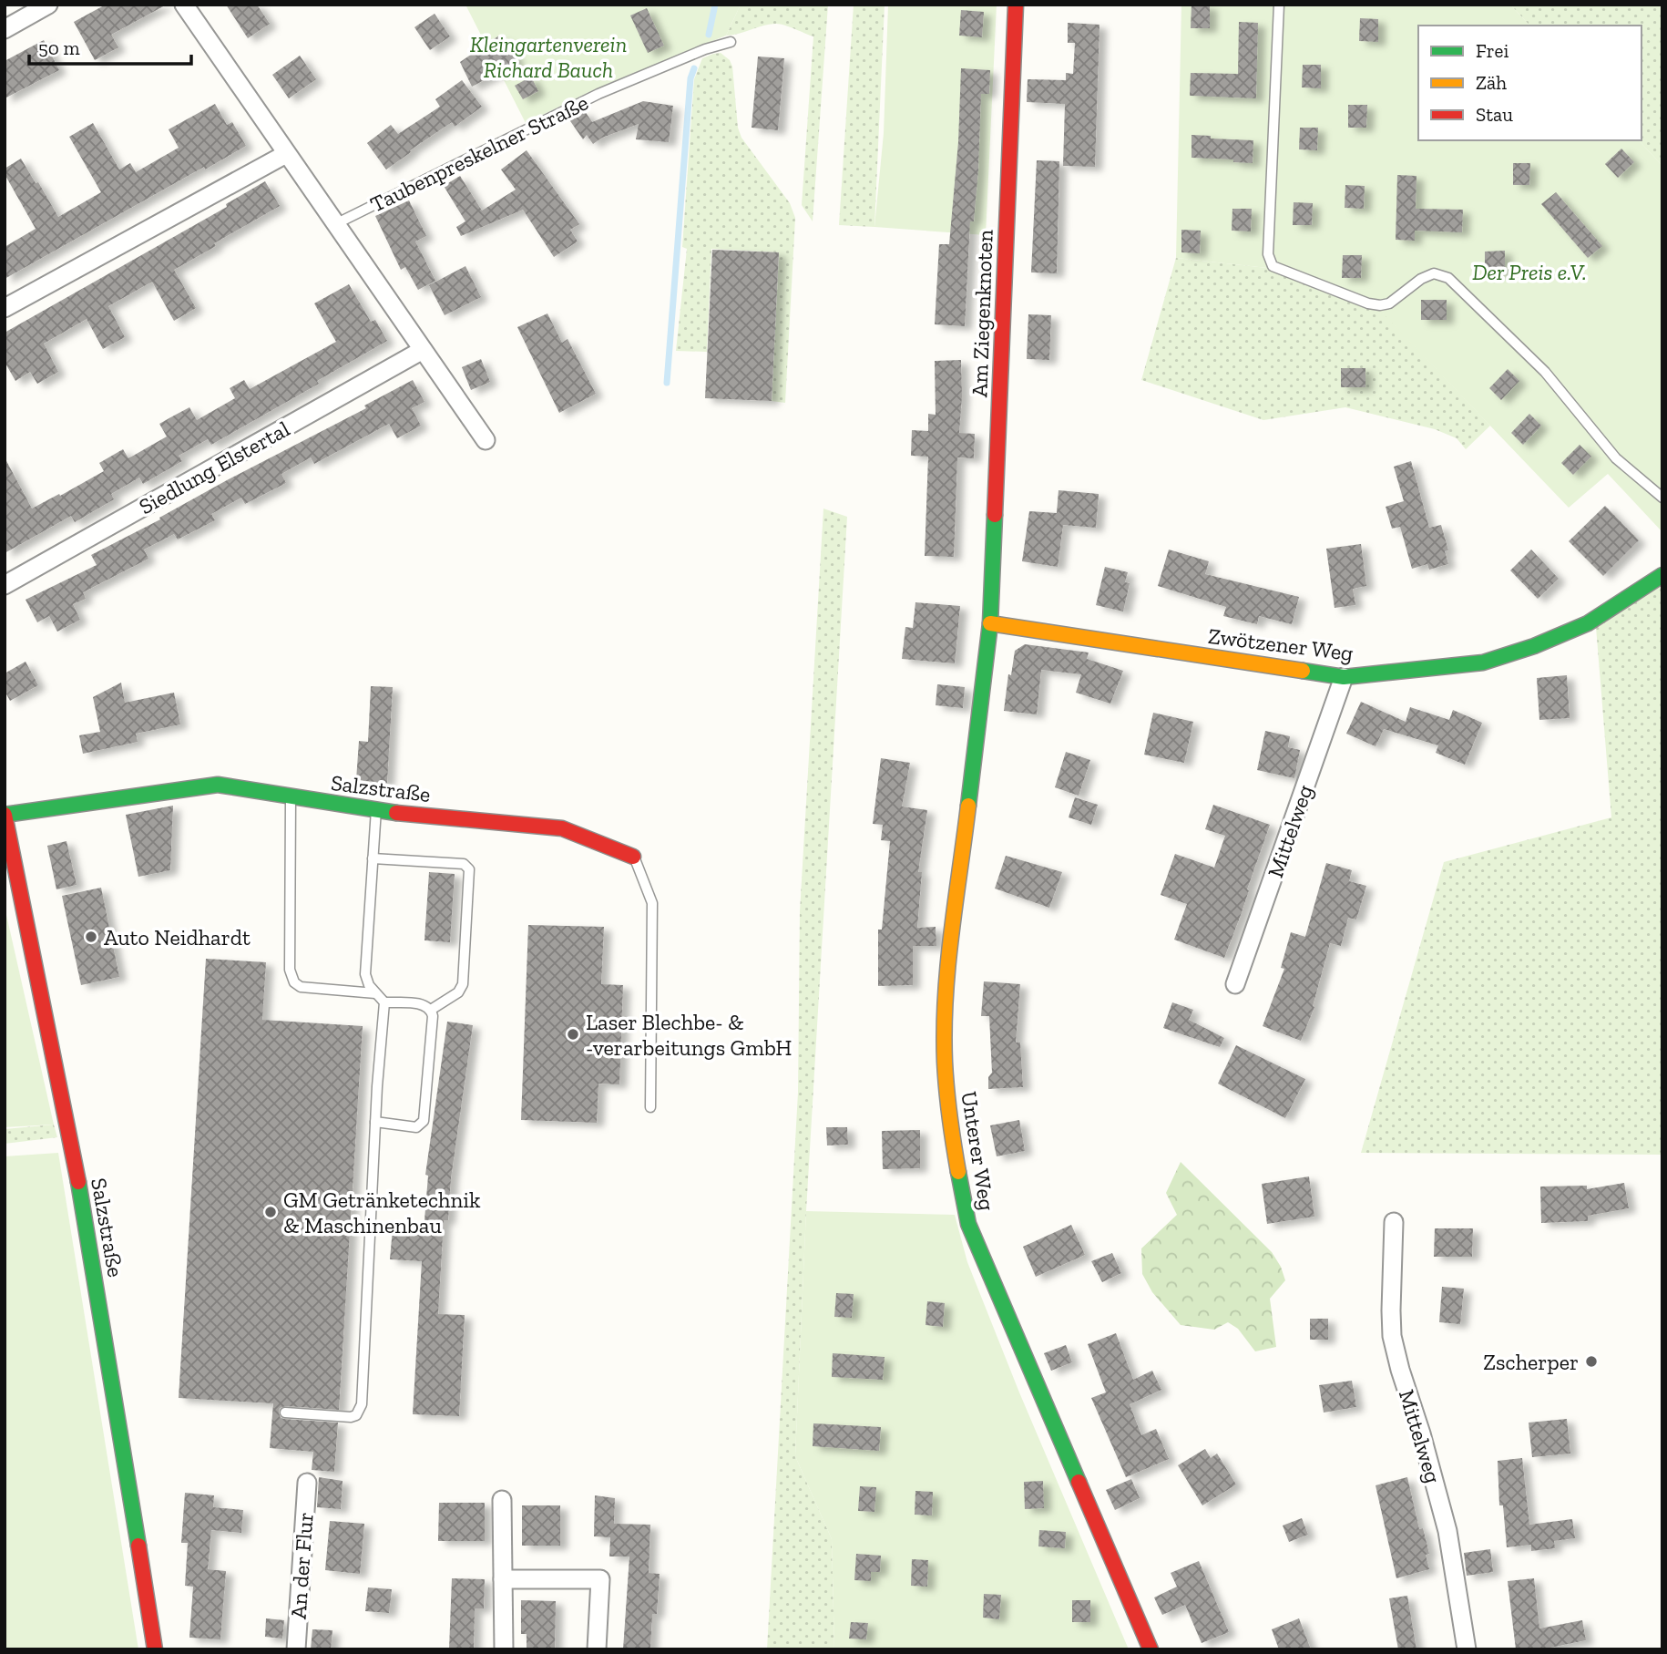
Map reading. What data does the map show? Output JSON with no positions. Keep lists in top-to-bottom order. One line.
{"streets":{"street":["Am Ziegenknoten","Siedlung Elstertal","Zwötzener Weg","Salzstraße","Mittelweg","Unterer Weg","An der Flur"],"lane":["Taubenpreskelner Straße"]},"crossings":[["Am Ziegenknoten","Zwötzener Weg"],["Am Ziegenknoten","Unterer Weg"],["Zwötzener Weg","Mittelweg"],["Zwötzener Weg","Unterer Weg"]],"parks":["Kleingartenverein Richard Bauch","Der Preis e.V."],"places":["Auto Neidhardt","Laser Blechbe- & -verarbeitungs GmbH","GM Getränketechnik & Maschinenbau","Zscherper"],"legend":["Frei","Zäh","Stau"],"scale_bar":"50 m"}
